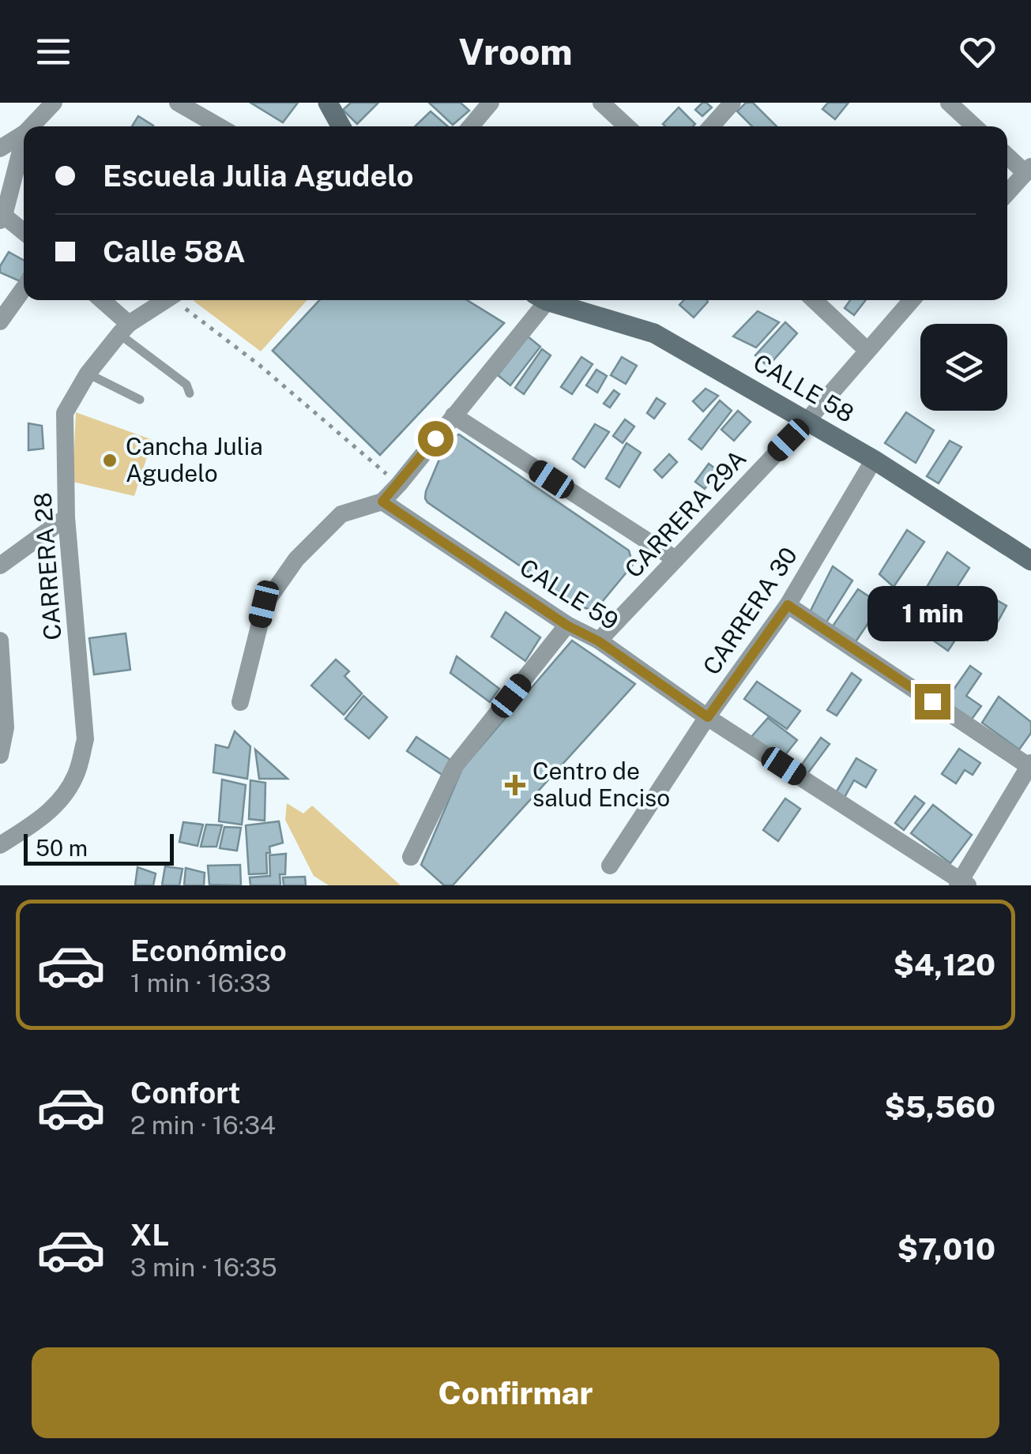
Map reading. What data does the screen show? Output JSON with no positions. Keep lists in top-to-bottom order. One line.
{"streets":{"street":["CALLE 58","CARRERA 29A","CARRERA 28","CALLE 59","CARRERA 30"]},"crossings":[["CALLE 58","CARRERA 29A"],["CALLE 58","CARRERA 30"],["CARRERA 29A","CALLE 59"],["CALLE 59","CARRERA 30"]],"places":{"other":["Cancha Julia Agudelo"],"health":["Centro de salud Enciso"]},"scale_bar":"50 m","page":{"header":"Vroom","banner":["Escuela Julia Agudelo","Calle 58A"],"bubble":"1 min","scale":"50 m","list":[{"name":"Económico","note":"1 min · 16:33","value":"$4,120"},{"name":"Confort","note":"2 min · 16:34","value":"$5,560"},{"name":"XL","note":"3 min · 16:35","value":"$7,010"}],"buttons":"Confirmar"}}
